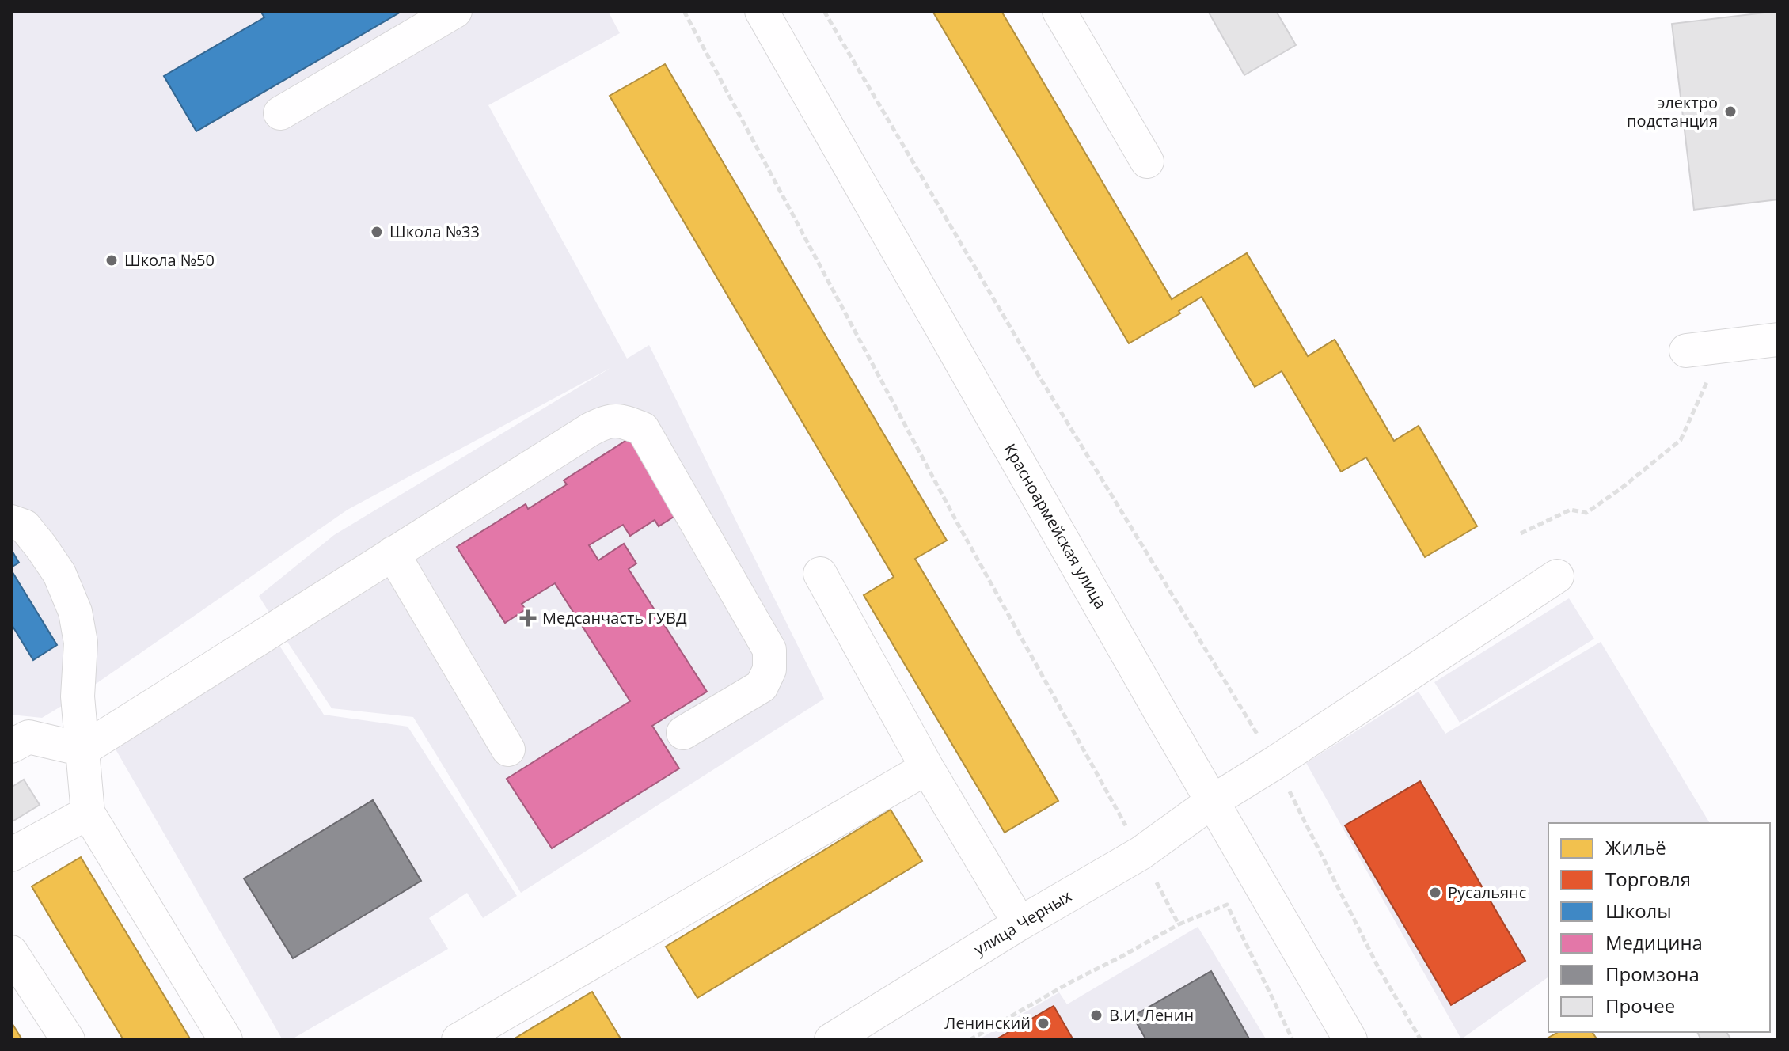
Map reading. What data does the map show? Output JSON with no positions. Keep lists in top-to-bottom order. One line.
{"streets":{"street":["Красноармейская улица","улица Черных"]},"crossings":[["Красноармейская улица","улица Черных"]],"places":{"other":["электро подстанция","Школа №33","Школа №50","Русальянс","В.И. Ленин","Ленинский"],"health":["Медсанчасть ГУВД"]},"legend":["Жильё","Торговля","Школы","Медицина","Промзона","Прочее"]}
